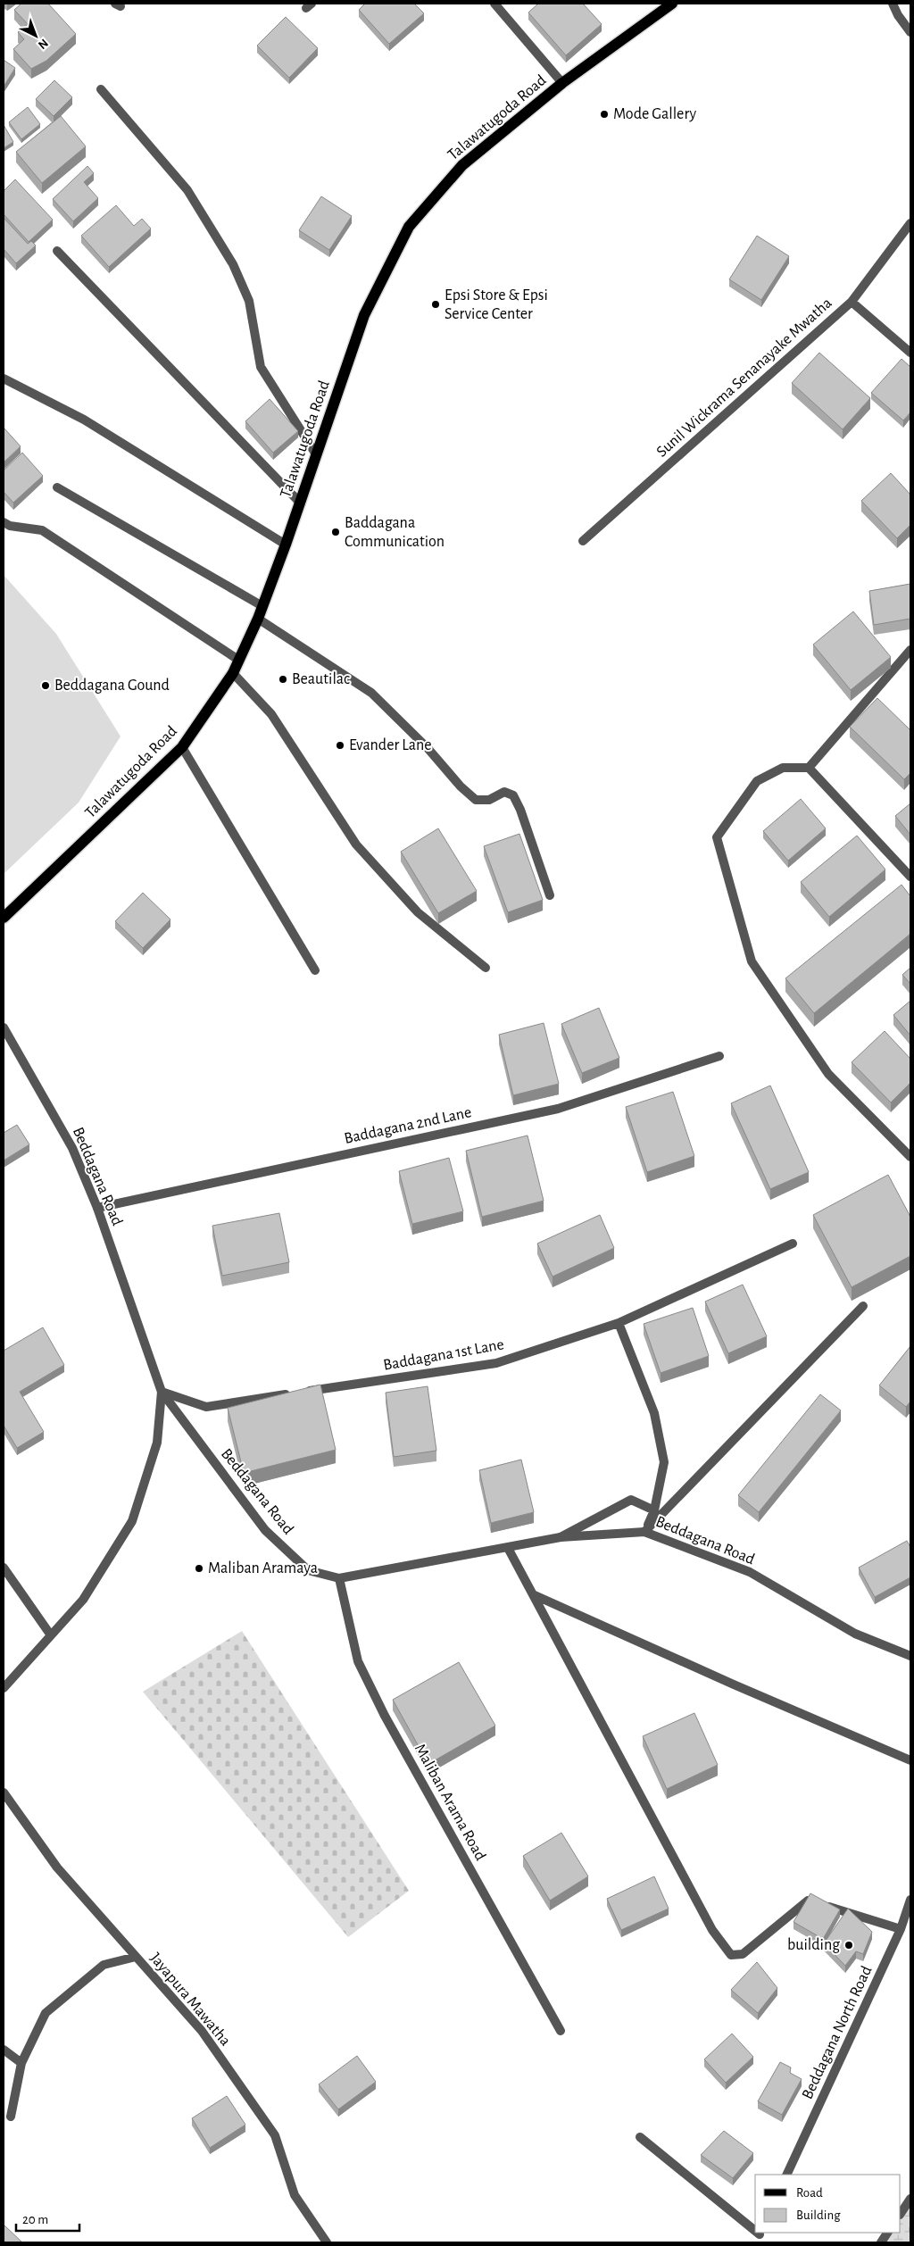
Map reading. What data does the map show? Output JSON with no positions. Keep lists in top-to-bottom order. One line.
{"streets":{"main road":["Talawatugoda Road"],"street":["Sunil Wickrama Senanayake Mwatha","Baddagana 2nd Lane","Beddagana Road","Baddagana 1st Lane","Maliban Arama Road","Jayapura Mawatha","Beddagana North Road"]},"crossings":[["Baddagana 2nd Lane","Beddagana Road"],["Beddagana Road","Baddagana 1st Lane"],["Beddagana Road","Maliban Arama Road"]],"places":["Mode Gallery","Epsi Store & Epsi Service Center","Baddagana Communication","Beautilac","Beddagana Gound","Evander Lane","Maliban Aramaya","building"],"legend":["Road","Building"],"scale_bar":"20 m","north":"bottom right"}
